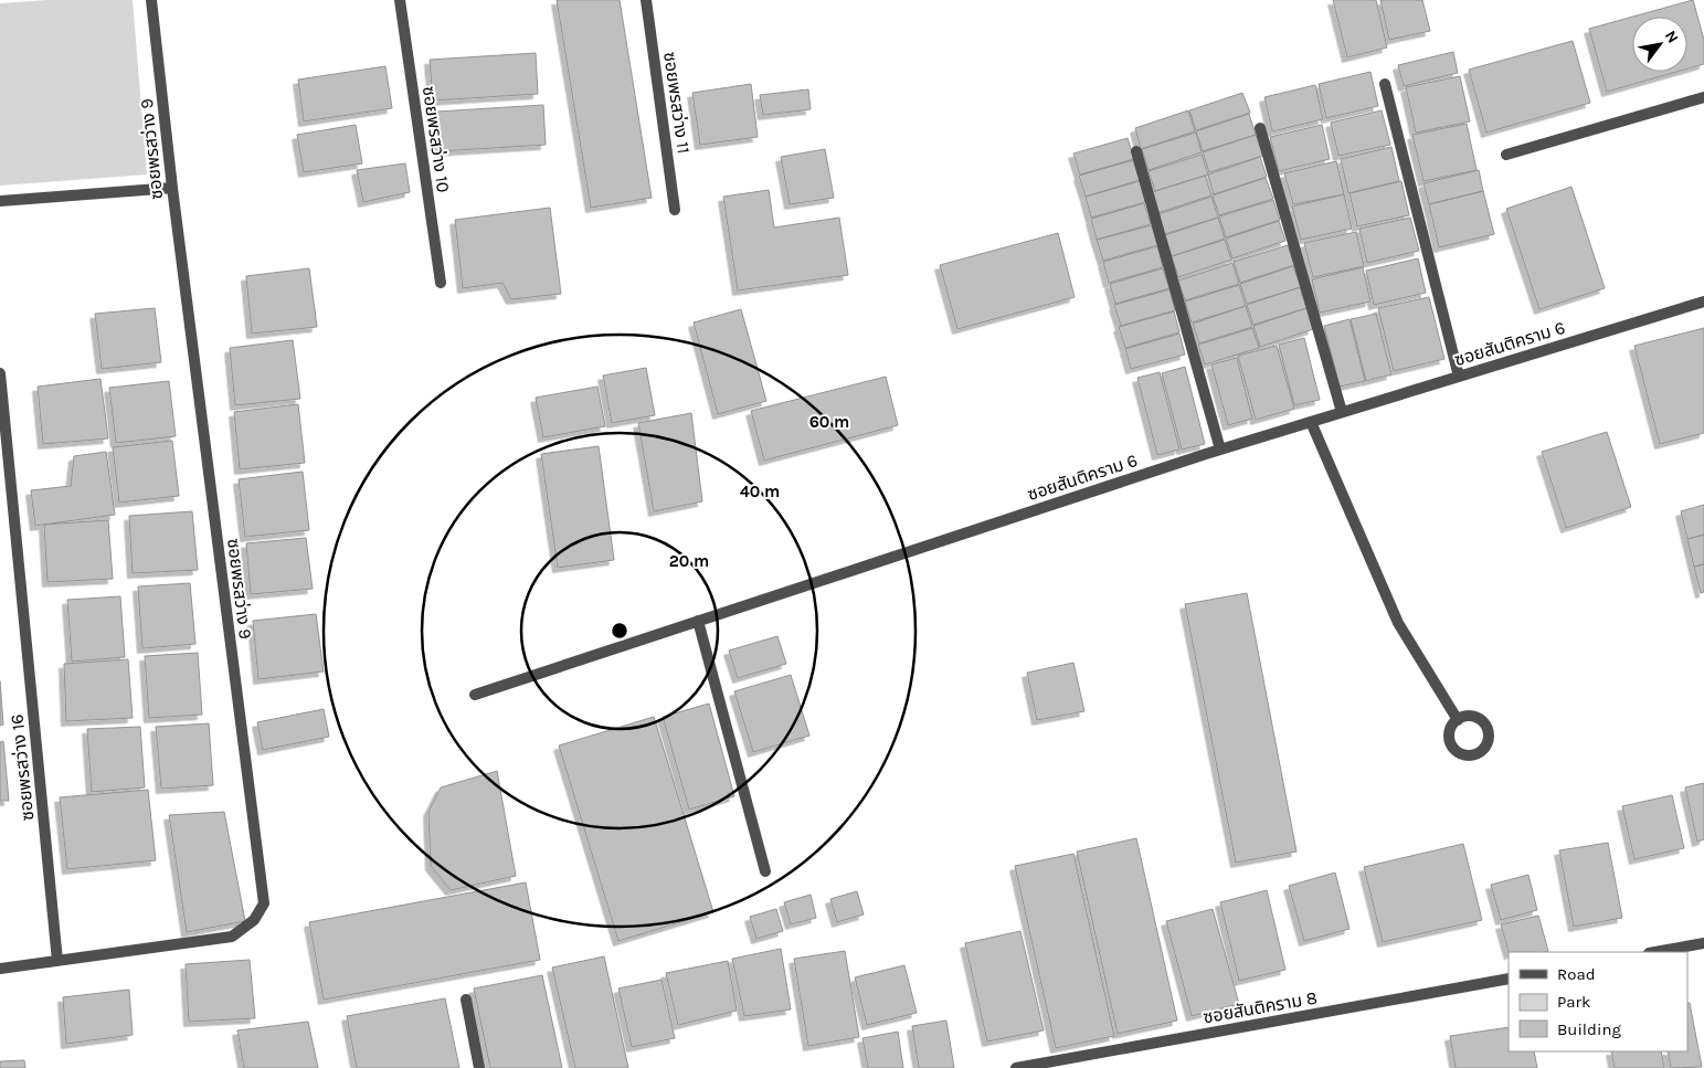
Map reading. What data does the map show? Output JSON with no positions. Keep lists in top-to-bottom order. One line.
{"streets":{"street":["ซอยพรสว่าง 11","ซอยพรสว่าง 10","ซอยพรสว่าง 9","ซอยสันติคราม 6","ซอยพรสว่าง 16","ซอยสันติคราม 8"]},"crossings":[["ซอยพรสว่าง 9","ซอยพรสว่าง 16"]],"legend":["Road","Park","Building"],"north":"top right","rings":["60 m","40 m","20 m"]}
